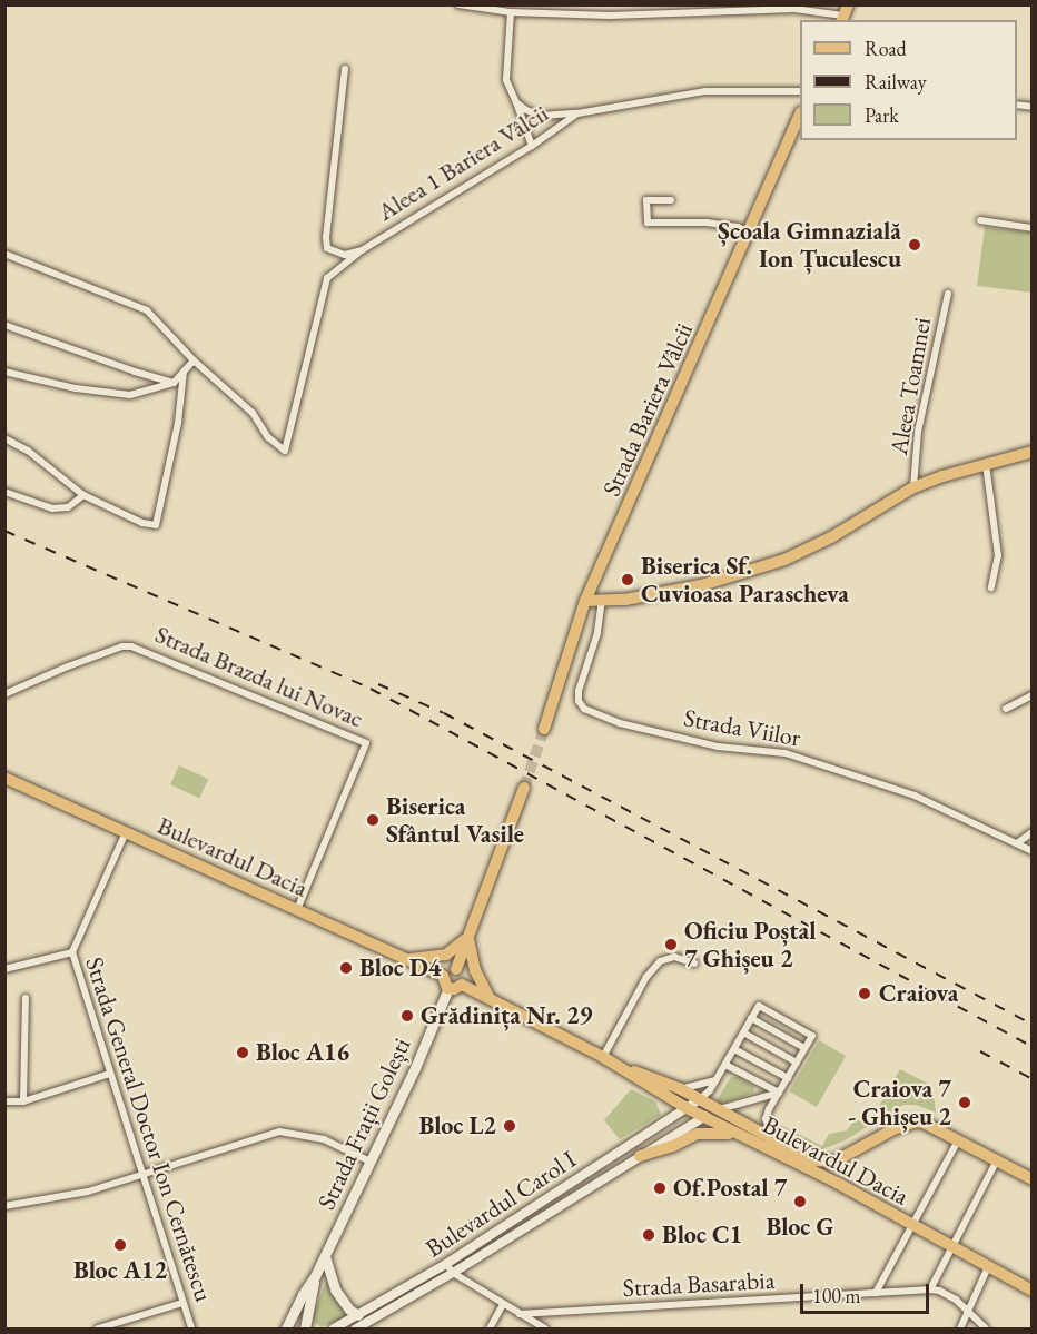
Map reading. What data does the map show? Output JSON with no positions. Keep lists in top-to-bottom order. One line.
{"streets":{"main road":["Strada Bariera Vâlcii","Bulevardul Dacia","Strada Frații Golești"],"street":["Aleea 1 Bariera Vâlcii","Aleea Toamnei","Strada Brazda lui Novac","Strada Viilor","Strada General Doctor Ion Cernătescu","Bulevardul Carol I","Strada Basarabia"]},"crossings":[["Strada Brazda lui Novac","Bulevardul Dacia"],["Bulevardul Dacia","Strada Frații Golești"],["Bulevardul Dacia","Strada General Doctor Ion Cernătescu"],["Bulevardul Dacia","Bulevardul Carol I"]],"places":["Școala Gimnazială Ion Țuculescu","Biserica Sf. Cuvioasa Parascheva","Biserica Sfântul Vasile","Oficiu Poștal 7 Ghișeu 2","Bloc D4","Craiova","Grădinița Nr. 29","Bloc A16","Craiova 7 - Ghișeu 2","Bloc L2","Of.Postal 7","Bloc G","Bloc C1","Bloc A12"],"legend":["Road","Railway","Park"],"scale_bar":"100 m"}
